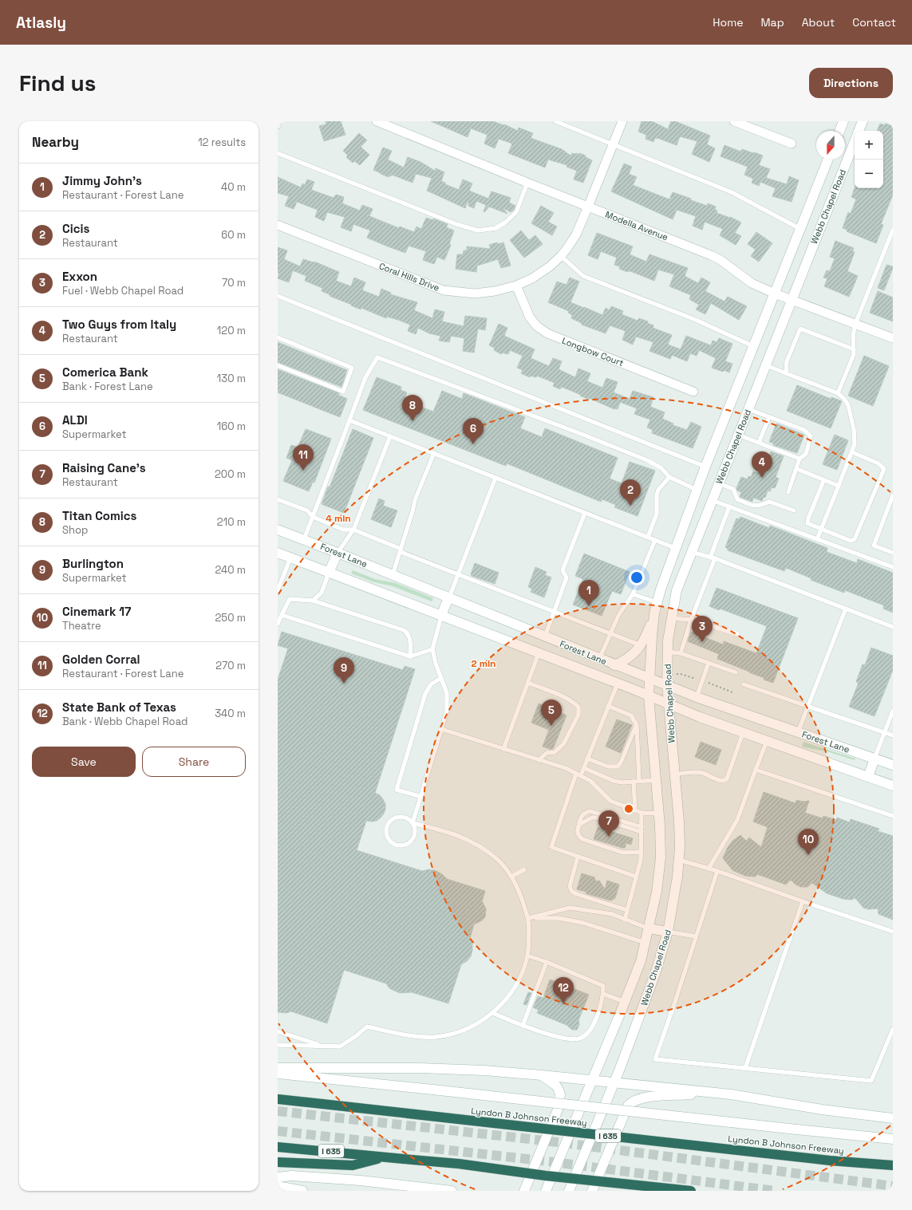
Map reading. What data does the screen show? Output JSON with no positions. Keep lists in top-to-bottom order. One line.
{"streets":{"highway":["Lyndon B Johnson Freeway","I 635"],"main road":["Webb Chapel Road","Forest Lane"],"street":["Modella Avenue","Coral Hills Drive","Longbow Court"]},"crossings":[["Webb Chapel Road","Modella Avenue"],["Webb Chapel Road","Forest Lane"],["Modella Avenue","Coral Hills Drive"],["Coral Hills Drive","Longbow Court"]],"north":"bottom","page":{"header":"Atlasly","nav":["Home","Map","About","Contact"],"buttons":["Directions",["Save","Share"]],"title":"Find us","heading":["Nearby","12 results"],"map_buttons":["+","−"],"list":[{"mark":"1","name":"Jimmy John's","note":"Restaurant · Forest Lane","value":"40 m"},{"mark":"2","name":"Cicis","note":"Restaurant","value":"60 m"},{"mark":"3","name":"Exxon","note":"Fuel · Webb Chapel Road","value":"70 m"},{"mark":"4","name":"Two Guys from Italy","note":"Restaurant","value":"120 m"},{"mark":"5","name":"Comerica Bank","note":"Bank · Forest Lane","value":"130 m"},{"mark":"6","name":"ALDI","note":"Supermarket","value":"160 m"},{"mark":"7","name":"Raising Cane's","note":"Restaurant","value":"200 m"},{"mark":"8","name":"Titan Comics","note":"Shop","value":"210 m"},{"mark":"9","name":"Burlington","note":"Supermarket","value":"240 m"},{"mark":"10","name":"Cinemark 17","note":"Theatre","value":"250 m"},{"mark":"11","name":"Golden Corral","note":"Restaurant · Forest Lane","value":"270 m"},{"mark":"12","name":"State Bank of Texas","note":"Bank · Webb Chapel Road","value":"340 m"}],"pins":["8","6","11","4","2","1","3","9","5","7","10","12"]},"rings":["4 min","2 min"]}
